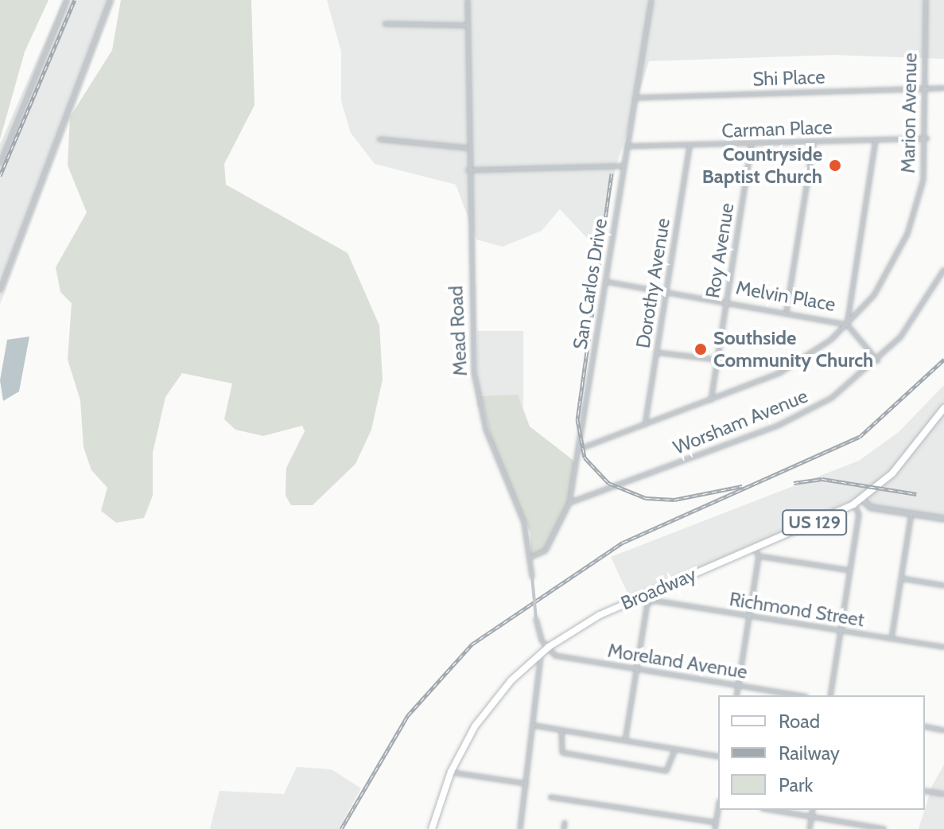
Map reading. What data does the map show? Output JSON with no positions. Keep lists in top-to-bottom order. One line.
{"streets":{"main road":["US 129","Broadway"],"street":["Shi Place","Marion Avenue","Carman Place","Roy Avenue","Dorothy Avenue","San Carlos Drive","Melvin Place","Mead Road","Worsham Avenue","Richmond Street","Moreland Avenue"]},"crossings":[["Shi Place","Marion Avenue"],["Shi Place","San Carlos Drive"],["Marion Avenue","Carman Place"],["Marion Avenue","Roy Avenue"],["Marion Avenue","Dorothy Avenue"],["Marion Avenue","San Carlos Drive"],["Marion Avenue","Melvin Place"],["Carman Place","Roy Avenue"],["Carman Place","Dorothy Avenue"],["Carman Place","San Carlos Drive"],["Roy Avenue","Melvin Place"],["Dorothy Avenue","Melvin Place"],["San Carlos Drive","Melvin Place"],["San Carlos Drive","Mead Road"],["San Carlos Drive","Worsham Avenue"],["Mead Road","Broadway"],["Mead Road","Moreland Avenue"],["Broadway","Moreland Avenue"]],"places":["Countryside Baptist Church","Southside Community Church"],"legend":["Road","Railway","Park"]}
